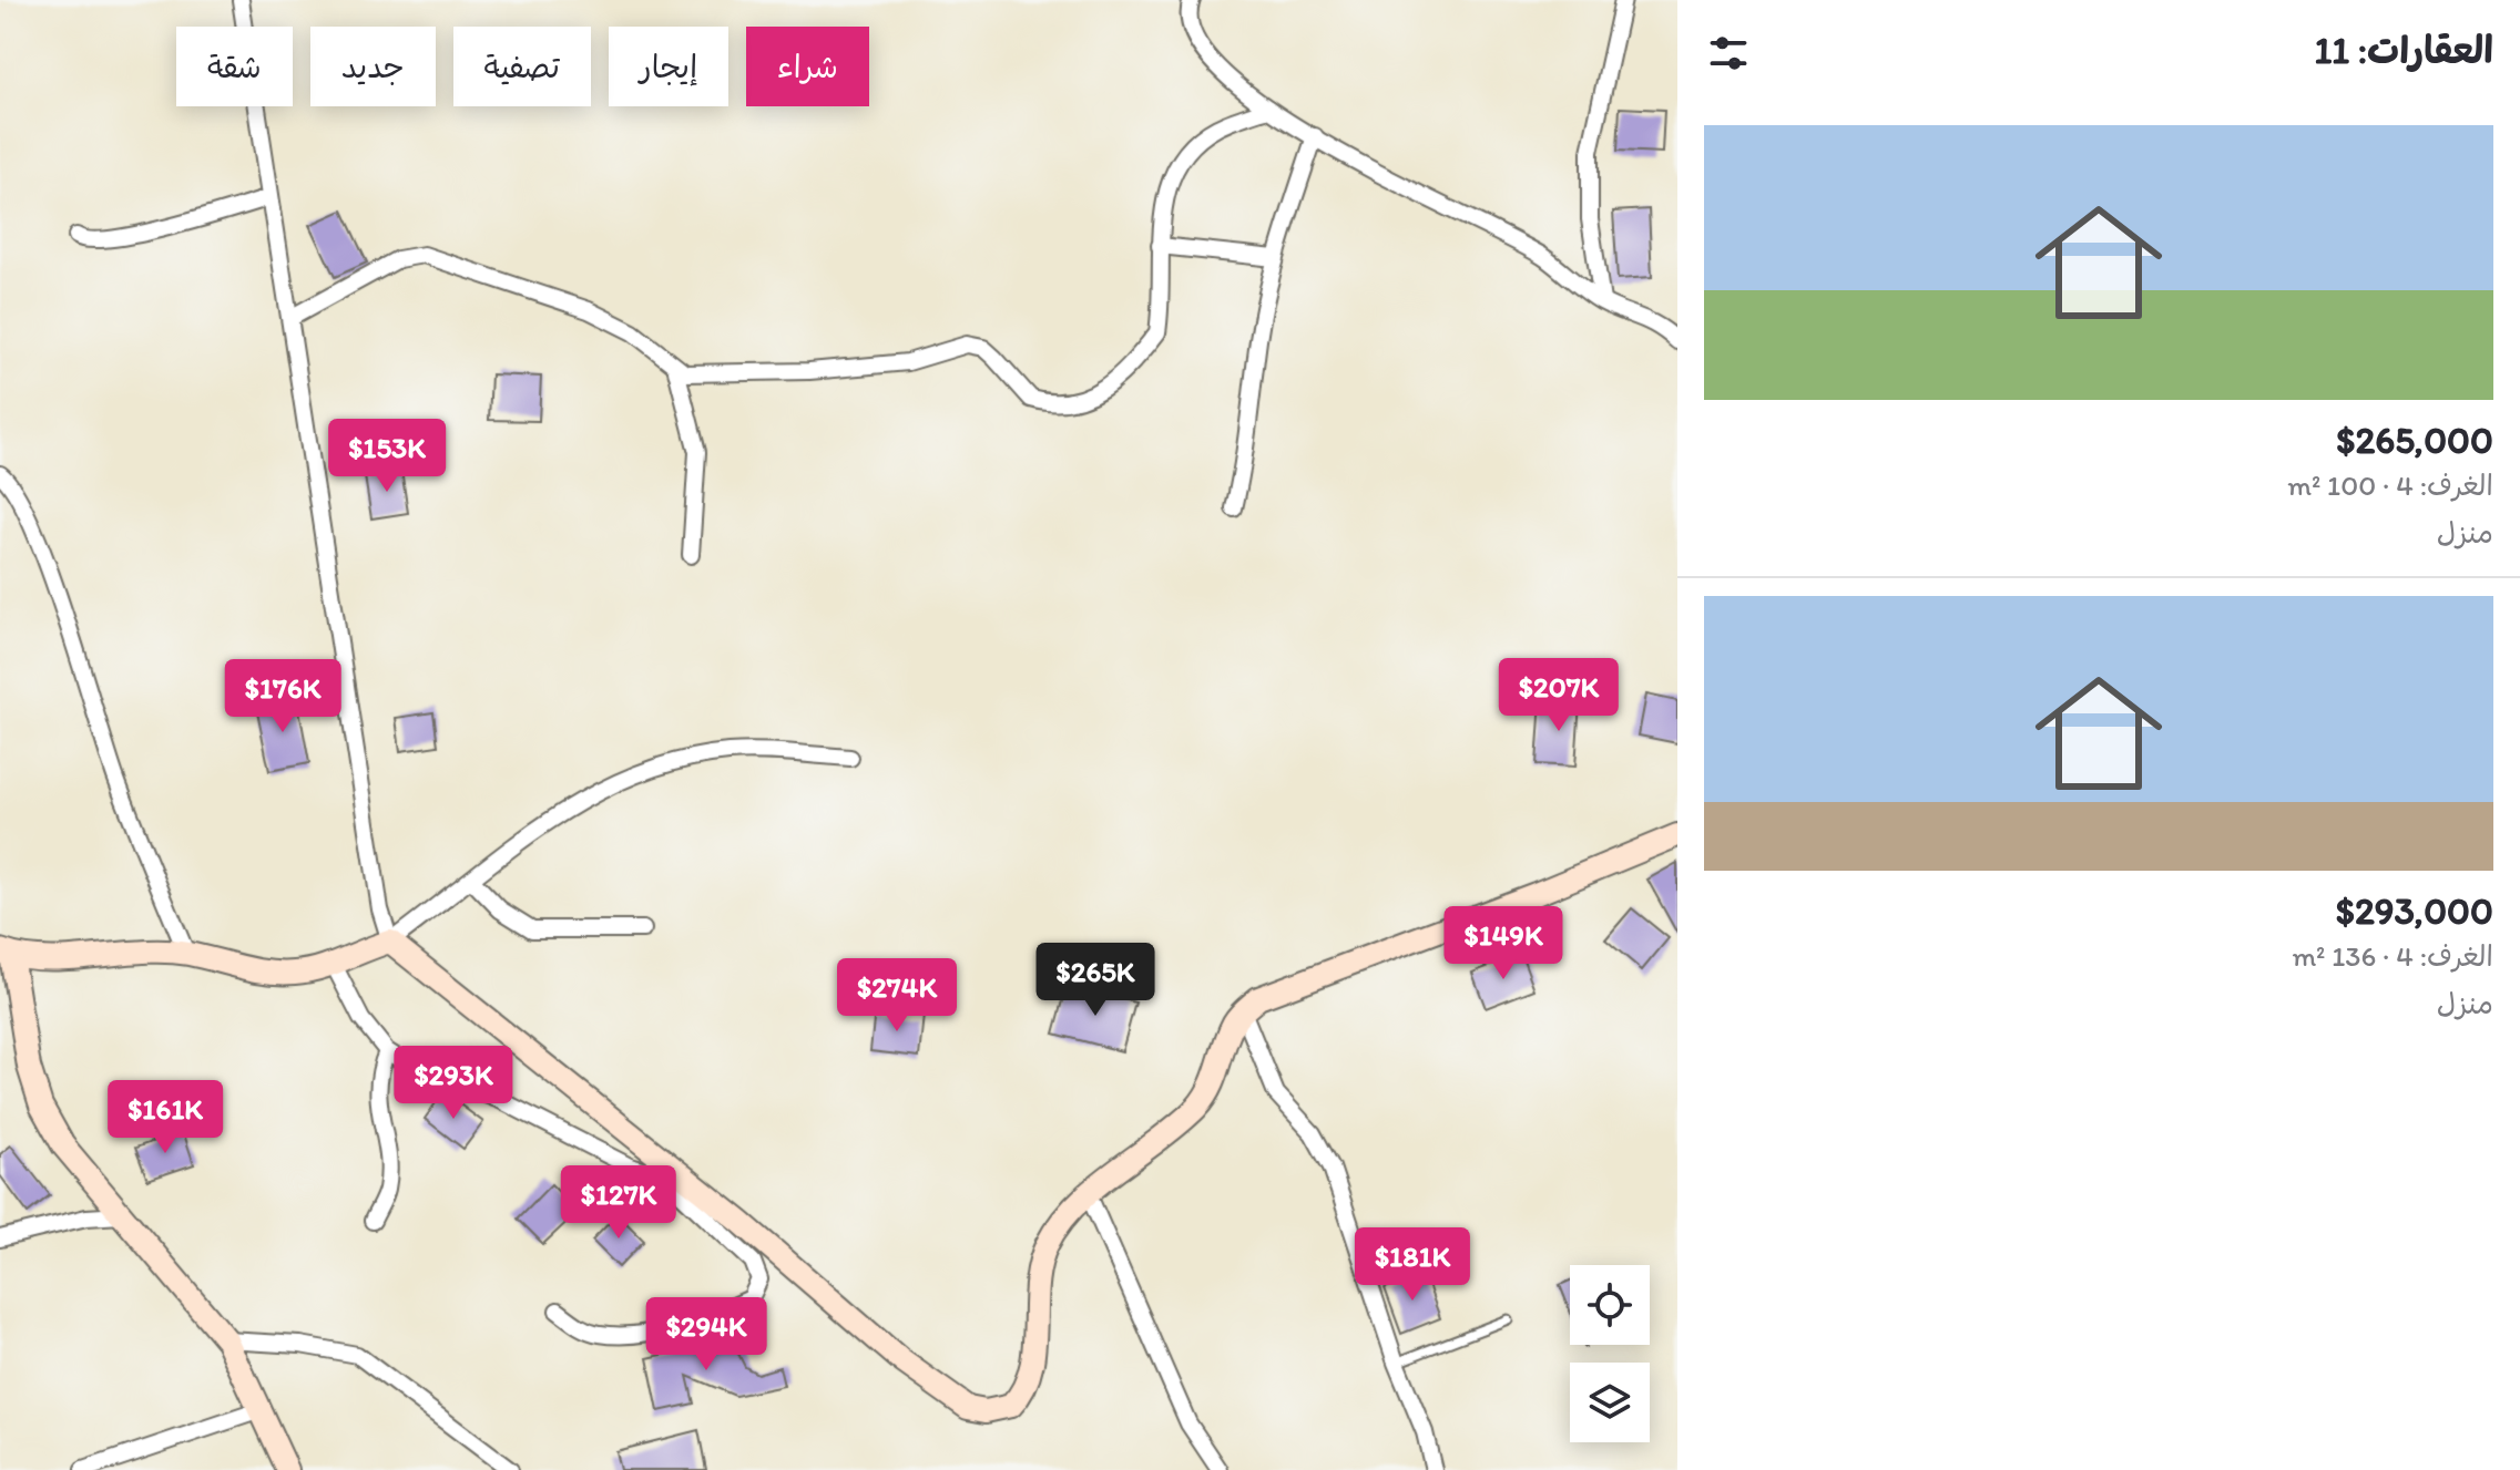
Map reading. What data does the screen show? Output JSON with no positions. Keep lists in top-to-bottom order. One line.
{"page":{"heading":"العقارات: 11","chip":["شراء","إيجار","تصفية","جديد","شقة"],"list":[{"name":"$265,000","note":"الغرف: 4 · 100 m² · منزل"},{"name":"$293,000","note":"الغرف: 4 · 136 m² · منزل"}],"price":["$153K","$207K","$176K","$149K","$265K","$274K","$293K","$161K","$127K","$181K","$294K"]}}
